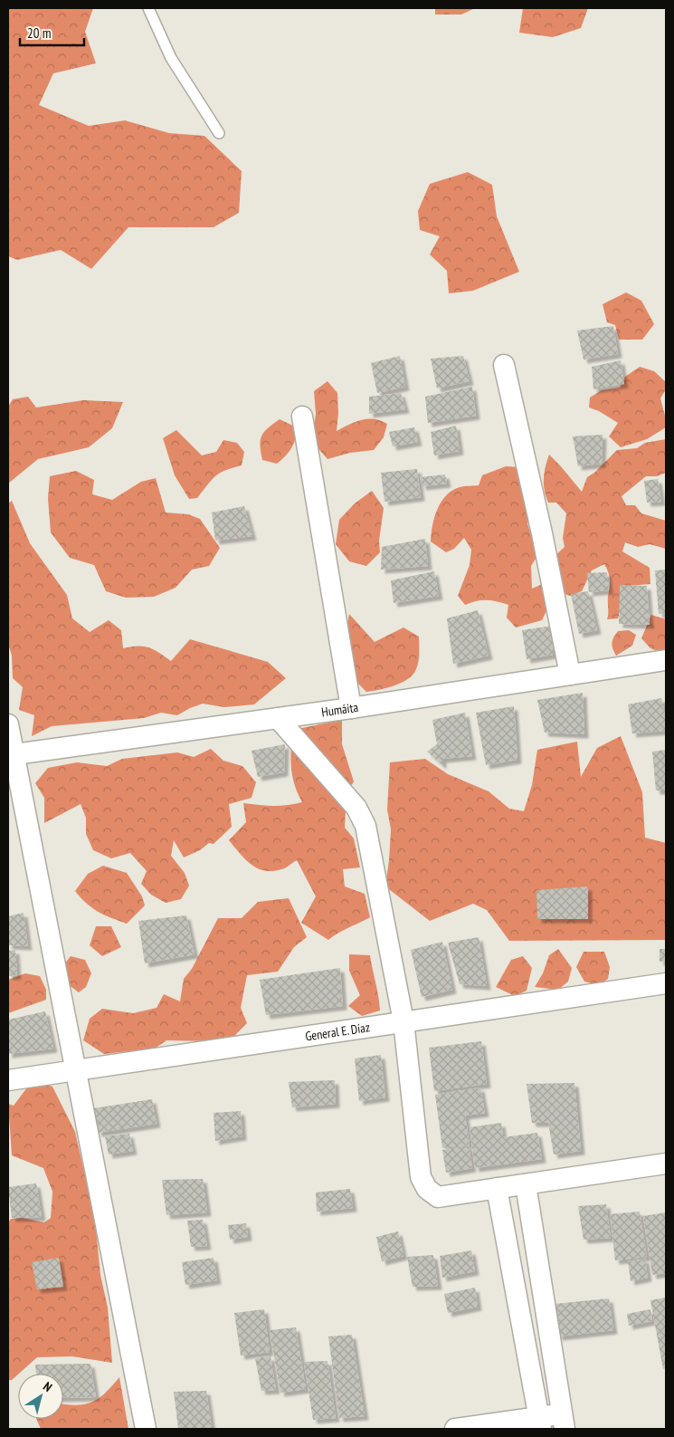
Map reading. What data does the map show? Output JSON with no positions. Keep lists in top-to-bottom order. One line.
{"streets":{"street":["Humáita","General E. Díaz"]},"scale_bar":"20 m","north":"top right"}
